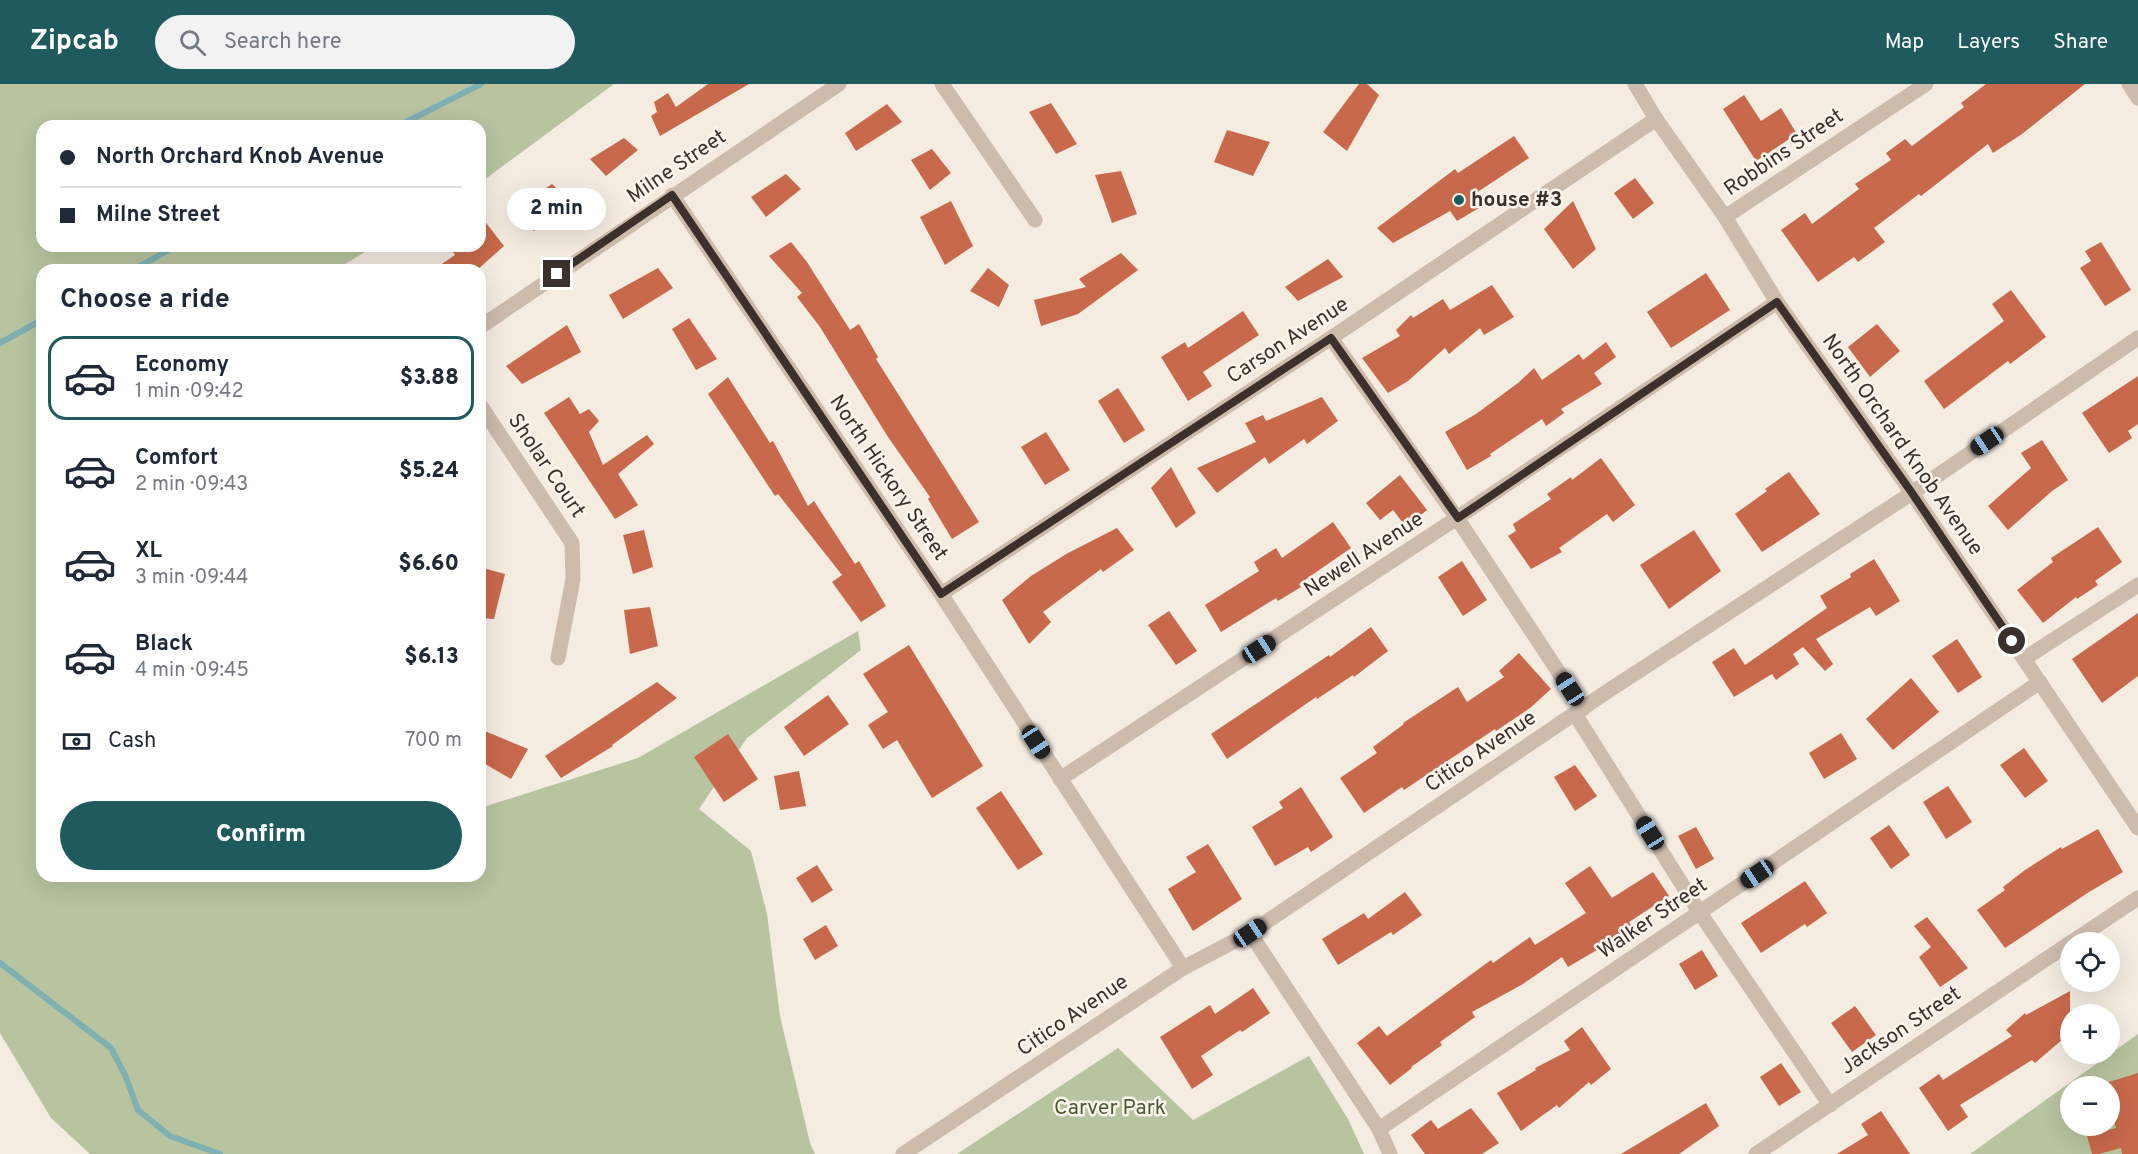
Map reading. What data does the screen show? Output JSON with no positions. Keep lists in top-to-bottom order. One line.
{"streets":{"street":["Robbins Street","Milne Street","Carson Avenue","North Orchard Knob Avenue","Sholar Court","North Hickory Street","Newell Avenue","Citico Avenue","Walker Street","Jackson Street"]},"crossings":[["Robbins Street","North Orchard Knob Avenue"],["Milne Street","North Hickory Street"],["Carson Avenue","North Orchard Knob Avenue"],["Carson Avenue","North Hickory Street"],["North Orchard Knob Avenue","Newell Avenue"],["North Orchard Knob Avenue","Citico Avenue"],["North Orchard Knob Avenue","Walker Street"],["North Hickory Street","Newell Avenue"],["North Hickory Street","Citico Avenue"]],"parks":["Carver Park"],"places":["house #3"],"page":{"header":"Zipcab","search":"Search here","nav":["Map","Layers","Share"],"banner":["North Orchard Knob Avenue","Milne Street"],"bubble":"2 min","heading":"Choose a ride","list":[{"name":"Economy","note":"1 min · 09:42","value":"$3.88"},{"name":"Comfort","note":"2 min · 09:43","value":"$5.24"},{"name":"XL","note":"3 min · 09:44","value":"$6.60"},{"name":"Black","note":"4 min · 09:45","value":"$6.13"}],"pay":["Cash","700 m"],"buttons":"Confirm","map_buttons":["+","−"]}}
